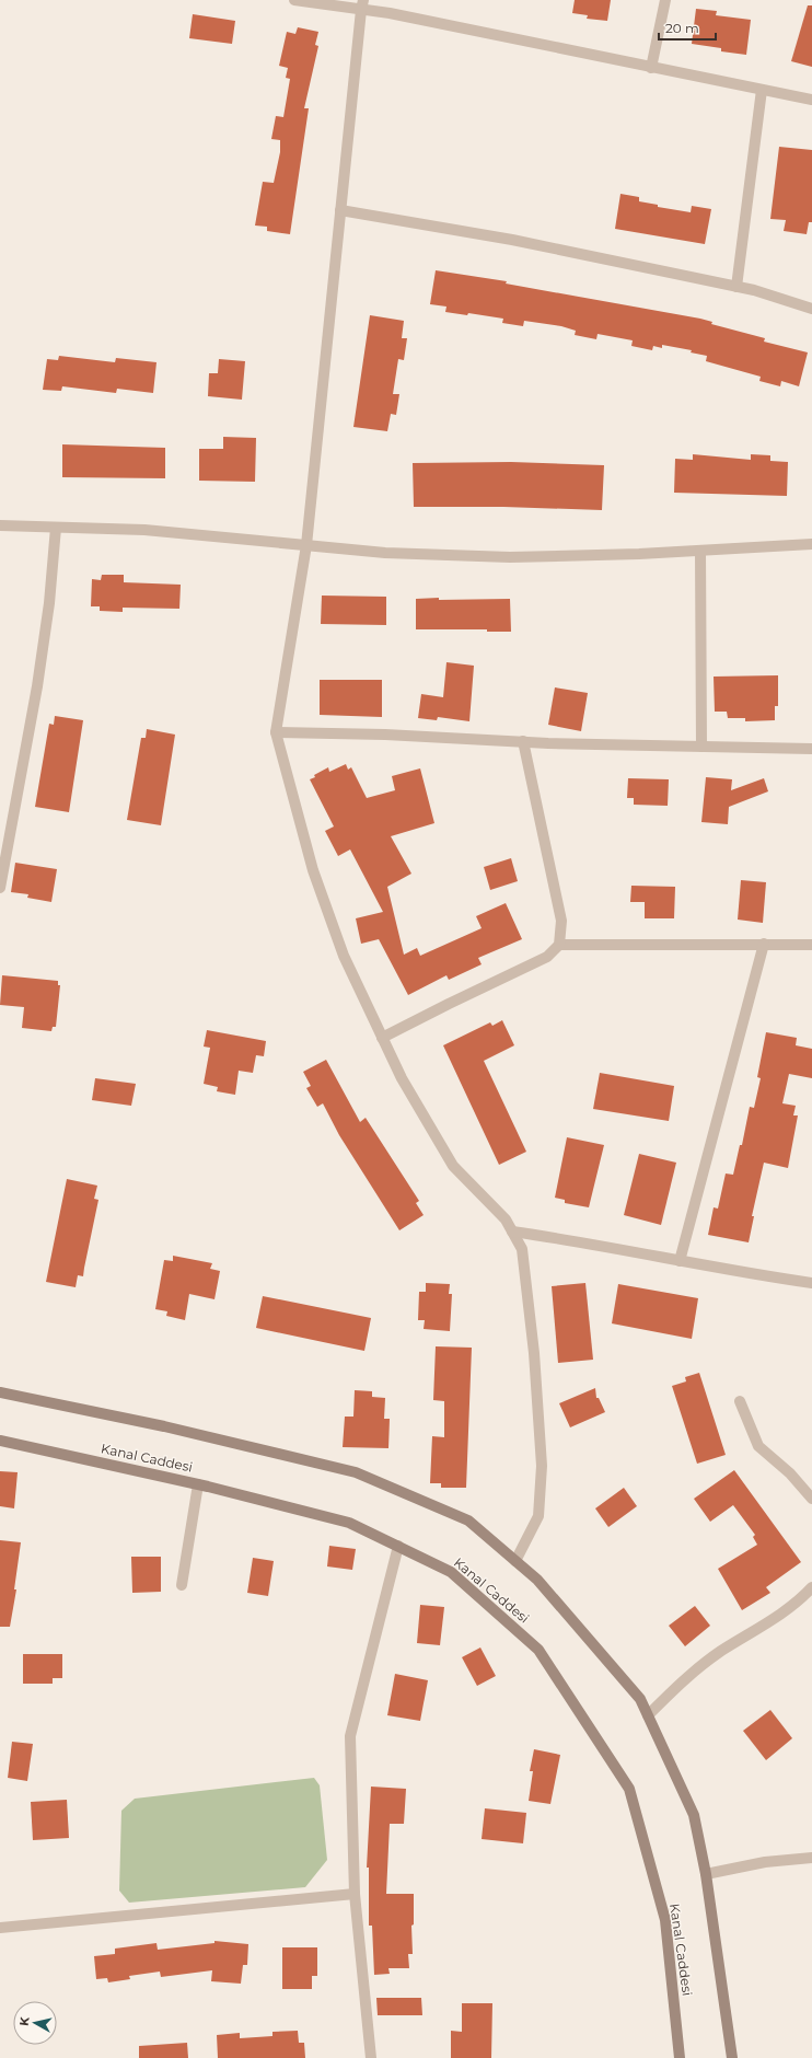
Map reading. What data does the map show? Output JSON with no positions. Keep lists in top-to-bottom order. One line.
{"streets":{"main road":["Kanal Caddesi"]},"scale_bar":"20 m","north":"left"}
